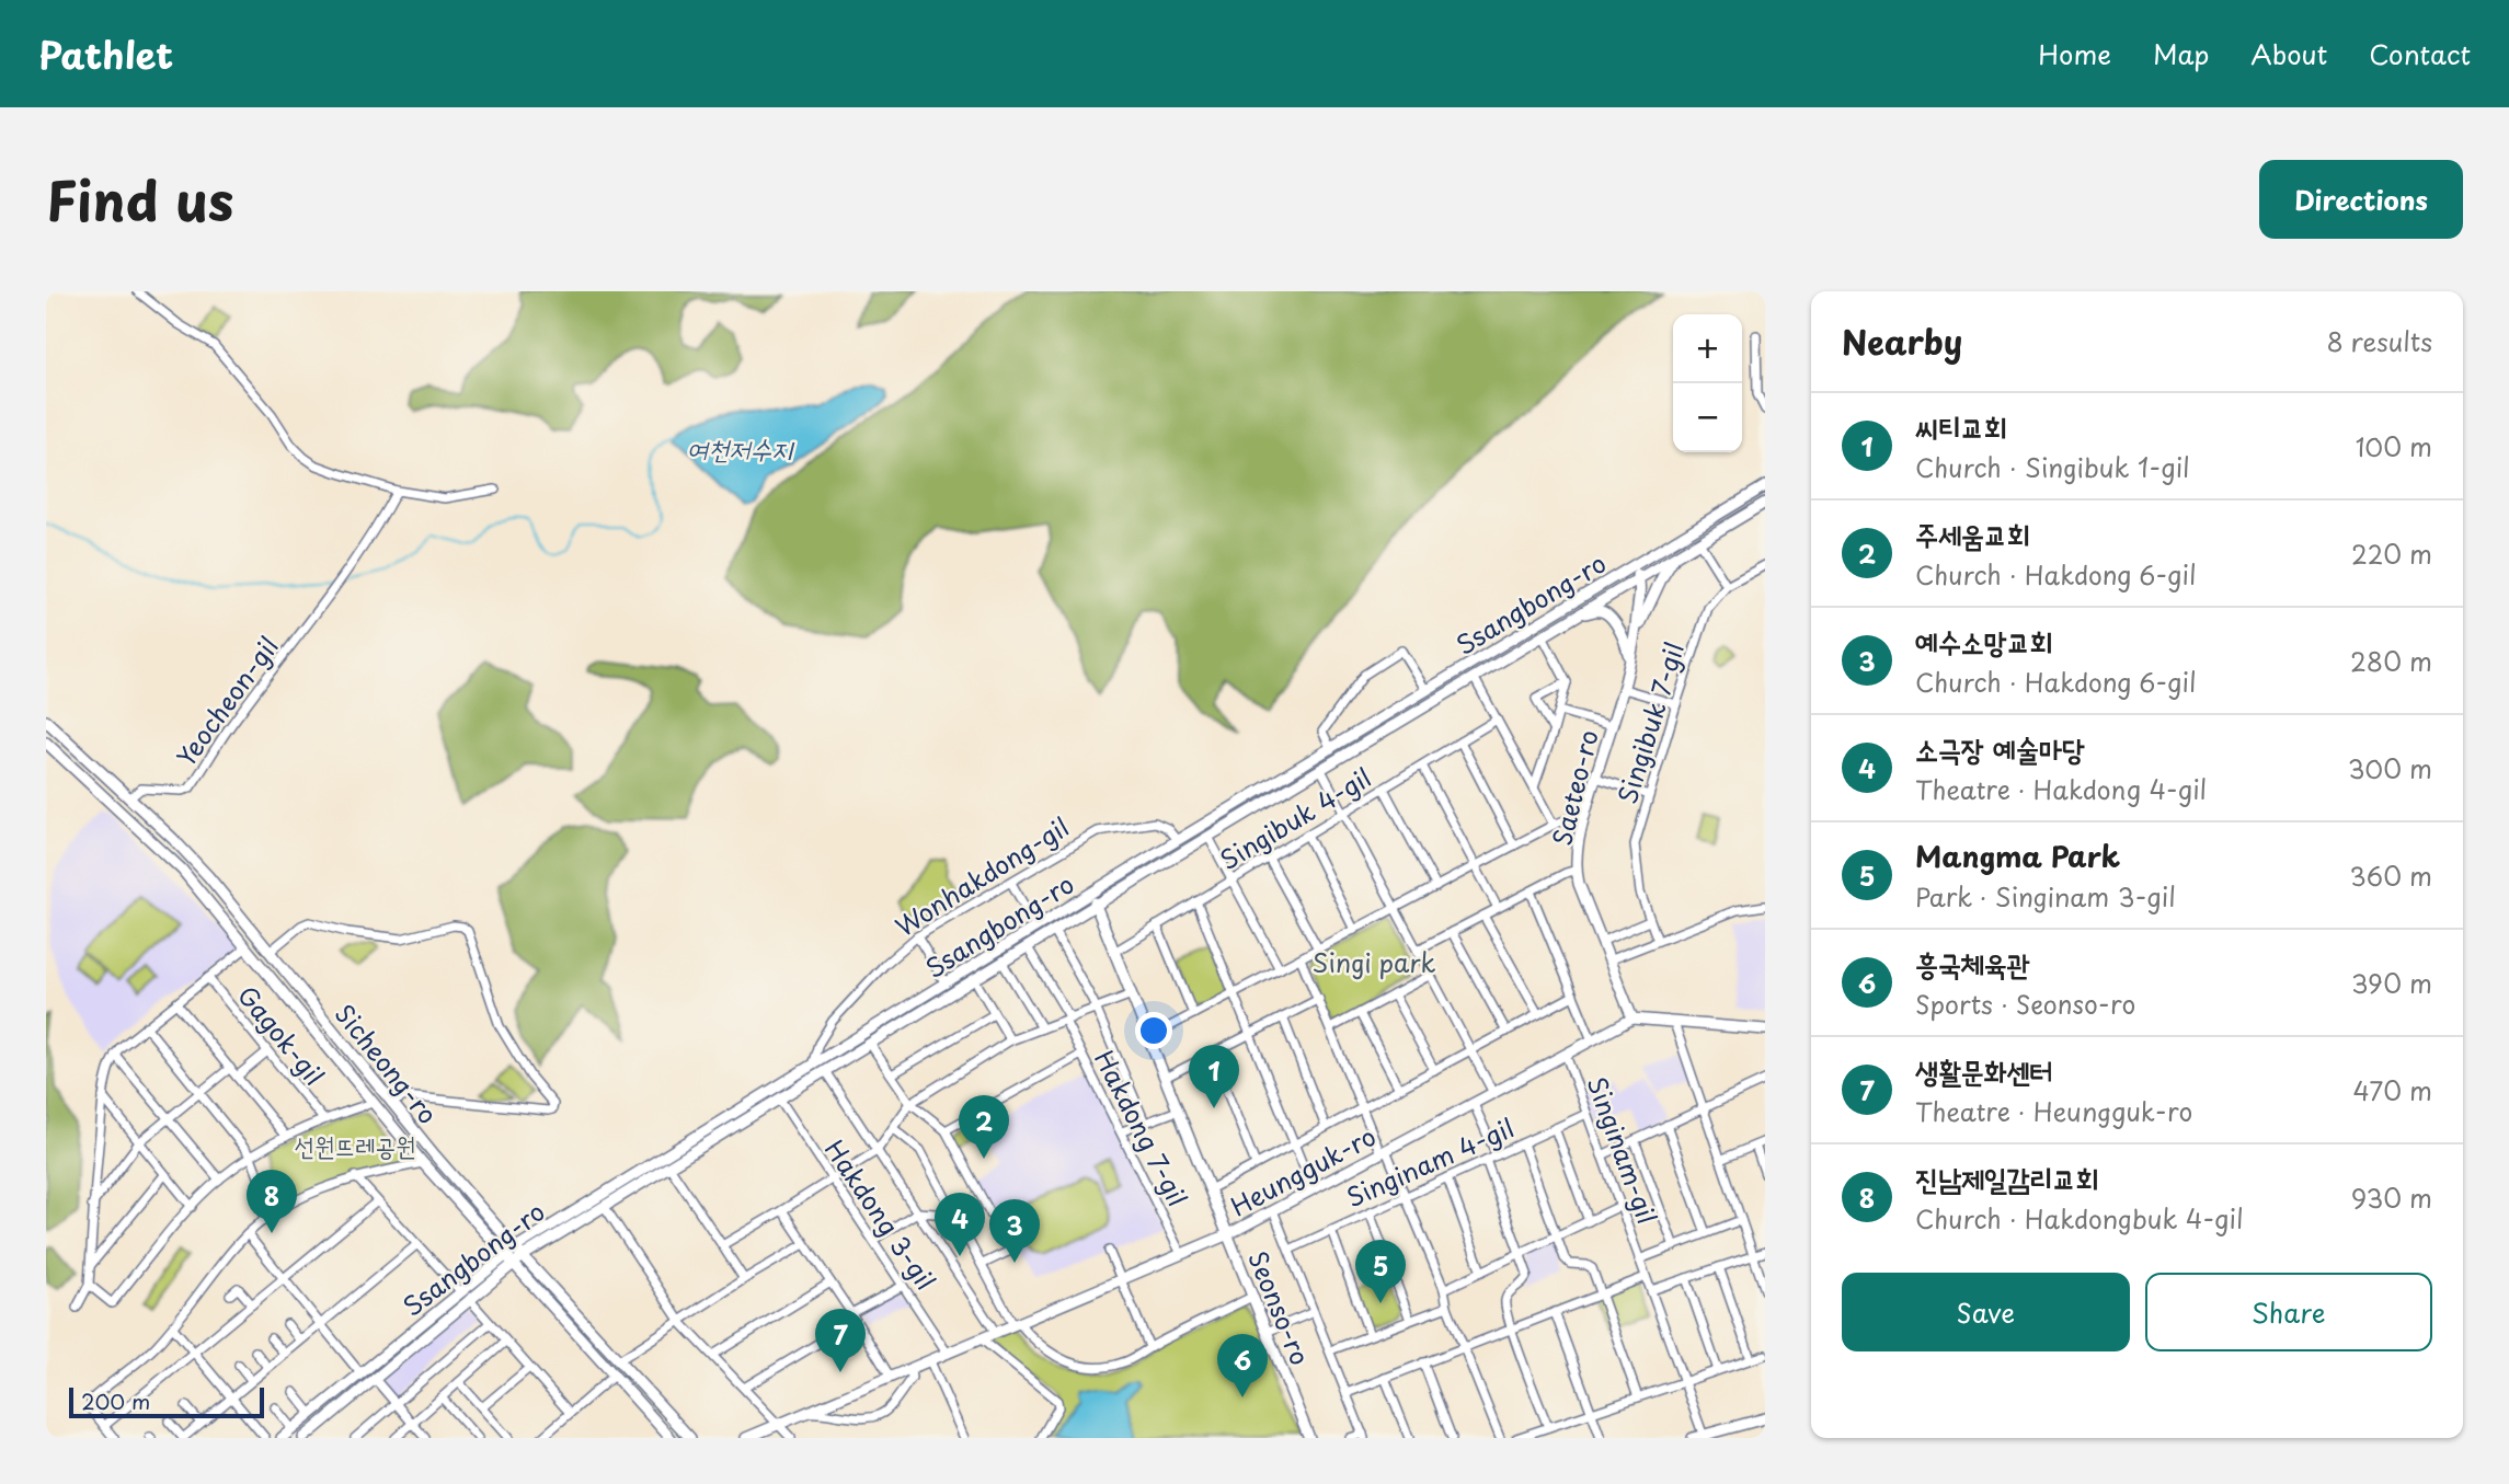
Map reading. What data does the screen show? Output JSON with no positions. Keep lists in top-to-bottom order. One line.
{"streets":{"street":["Ssangbong-ro","Yeocheon-gil","Singibuk 7-gil","Saeteo-ro","Singibuk 4-gil","Wonhakdong-gil","Gagok-gil","Sicheong-ro","Hakdong 7-gil","Singinam-gil","Singinam 4-gil","Heungguk-ro","Hakdong 3-gil","Seonso-ro"]},"crossings":[["Ssangbong-ro","Saeteo-ro"],["Ssangbong-ro","Wonhakdong-gil"],["Ssangbong-ro","Sicheong-ro"],["Ssangbong-ro","Hakdong 7-gil"],["Ssangbong-ro","Hakdong 3-gil"],["Ssangbong-ro","Seonso-ro"],["Yeocheon-gil","Sicheong-ro"],["Saeteo-ro","Heungguk-ro"],["Singibuk 4-gil","Seonso-ro"],["Gagok-gil","Sicheong-ro"],["Hakdong 7-gil","Heungguk-ro"],["Singinam-gil","Singinam 4-gil"],["Singinam-gil","Heungguk-ro"],["Heungguk-ro","Hakdong 3-gil"],["Heungguk-ro","Seonso-ro"]],"water":["여천저수지"],"parks":["Singi park","선원뜨레공원"],"scale_bar":"200 m","page":{"header":"Pathlet","nav":["Home","Map","About","Contact"],"title":"Find us","buttons":["Directions",["Save","Share"]],"heading":["Nearby","8 results"],"map_buttons":["+","−"],"list":[{"mark":"1","name":"씨티교회","note":"Church · Singibuk 1-gil","value":"100 m"},{"mark":"2","name":"주세움교회","note":"Church · Hakdong 6-gil","value":"220 m"},{"mark":"3","name":"예수소망교회","note":"Church · Hakdong 6-gil","value":"280 m"},{"mark":"4","name":"소극장 예술마당","note":"Theatre · Hakdong 4-gil","value":"300 m"},{"mark":"5","name":"Mangma Park","note":"Park · Singinam 3-gil","value":"360 m"},{"mark":"6","name":"흥국체육관","note":"Sports · Seonso-ro","value":"390 m"},{"mark":"7","name":"생활문화센터","note":"Theatre · Heungguk-ro","value":"470 m"},{"mark":"8","name":"진남제일감리교회","note":"Church · Hakdongbuk 4-gil","value":"930 m"}],"pins":["1","2","8","4","3","5","7","6"],"scale":"200 m"}}
